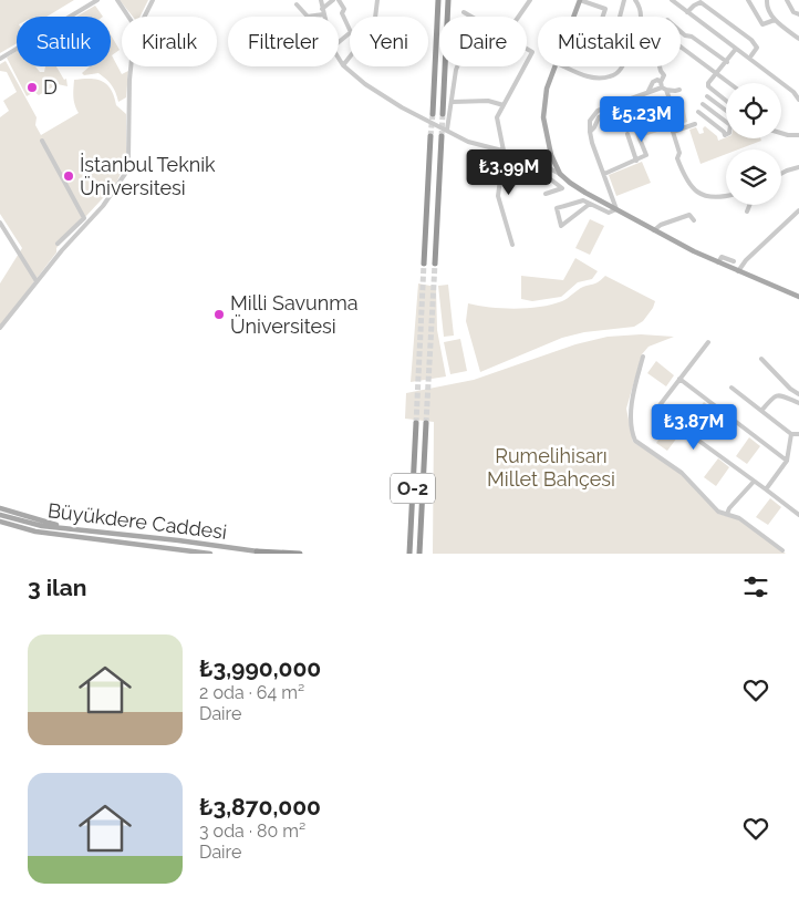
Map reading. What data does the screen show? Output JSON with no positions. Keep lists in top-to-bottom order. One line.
{"streets":{"highway":["O-2"],"main road":["Büyükdere Caddesi"]},"parks":["Rumelihisarı Millet Bahçesi"],"places":["D","İstanbul Teknik Üniversitesi","Milli Savunma Üniversitesi"],"page":{"chip":["Satılık","Kiralık","Filtreler","Yeni","Daire","Müstakil ev"],"price":["₺5.23M","₺3.99M","₺3.87M"],"heading":"3 ilan","list":[{"name":"₺3,990,000","note":"2 oda · 64 m² · Daire"},{"name":"₺3,870,000","note":"3 oda · 80 m² · Daire"}]}}
